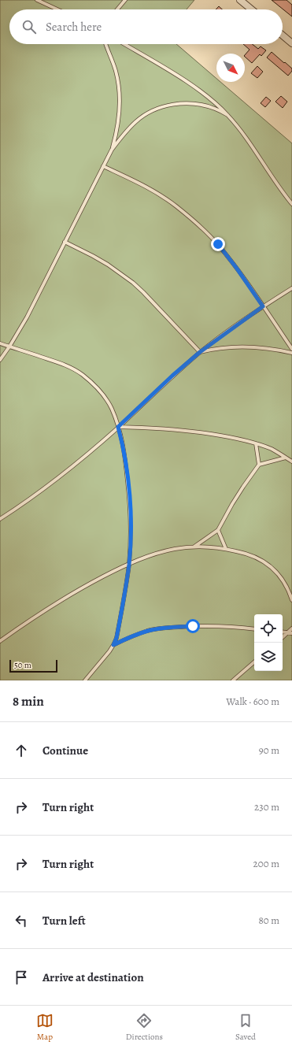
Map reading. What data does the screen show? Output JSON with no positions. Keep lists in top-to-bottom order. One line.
{"scale_bar":"50 m","north":"bottom right","page":{"search":"Search here","scale":"50 m","heading":["8 min","Walk · 600 m"],"list":[["Continue","90 m"],["Turn right","230 m"],["Turn right","200 m"],["Turn left","80 m"],"Arrive at destination"],"nav":["Map","Directions","Saved"]}}
